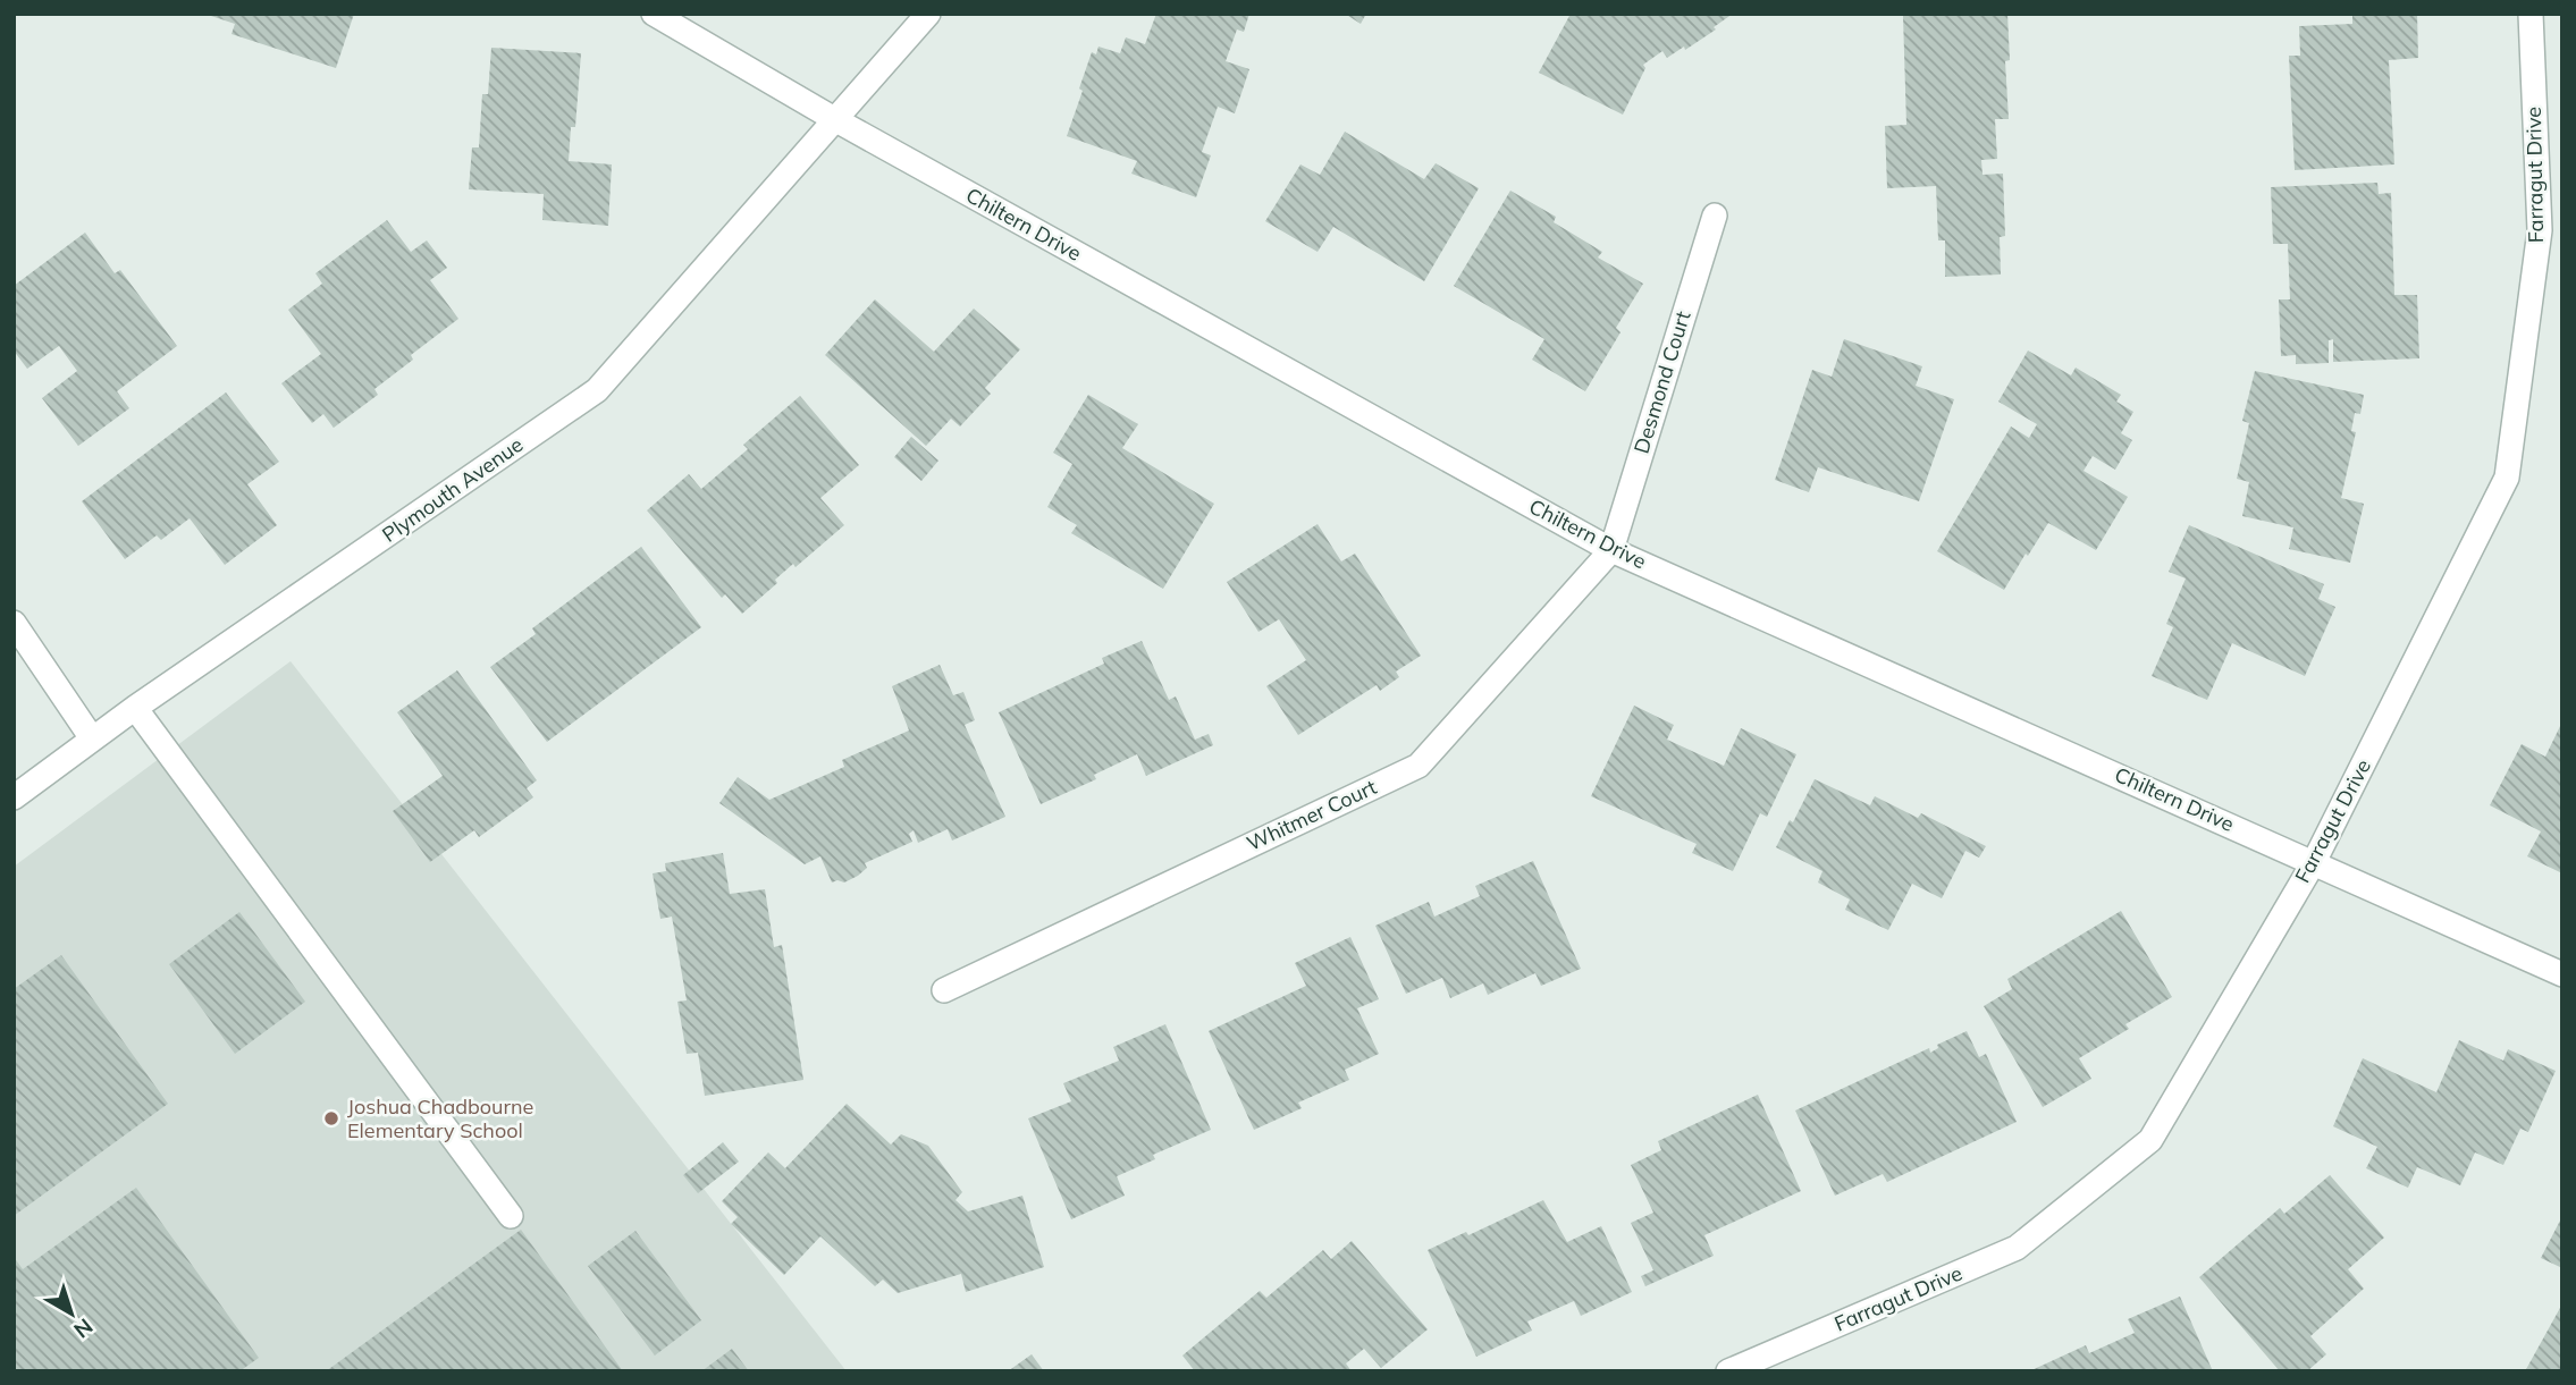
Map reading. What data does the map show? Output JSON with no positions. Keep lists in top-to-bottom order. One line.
{"streets":{"street":["Farragut Drive","Chiltern Drive","Desmond Court","Plymouth Avenue","Whitmer Court"]},"crossings":[["Farragut Drive","Chiltern Drive"],["Chiltern Drive","Desmond Court"],["Chiltern Drive","Plymouth Avenue"],["Chiltern Drive","Whitmer Court"],["Desmond Court","Whitmer Court"]],"places":["Joshua Chadbourne Elementary School"],"north":"bottom right"}
